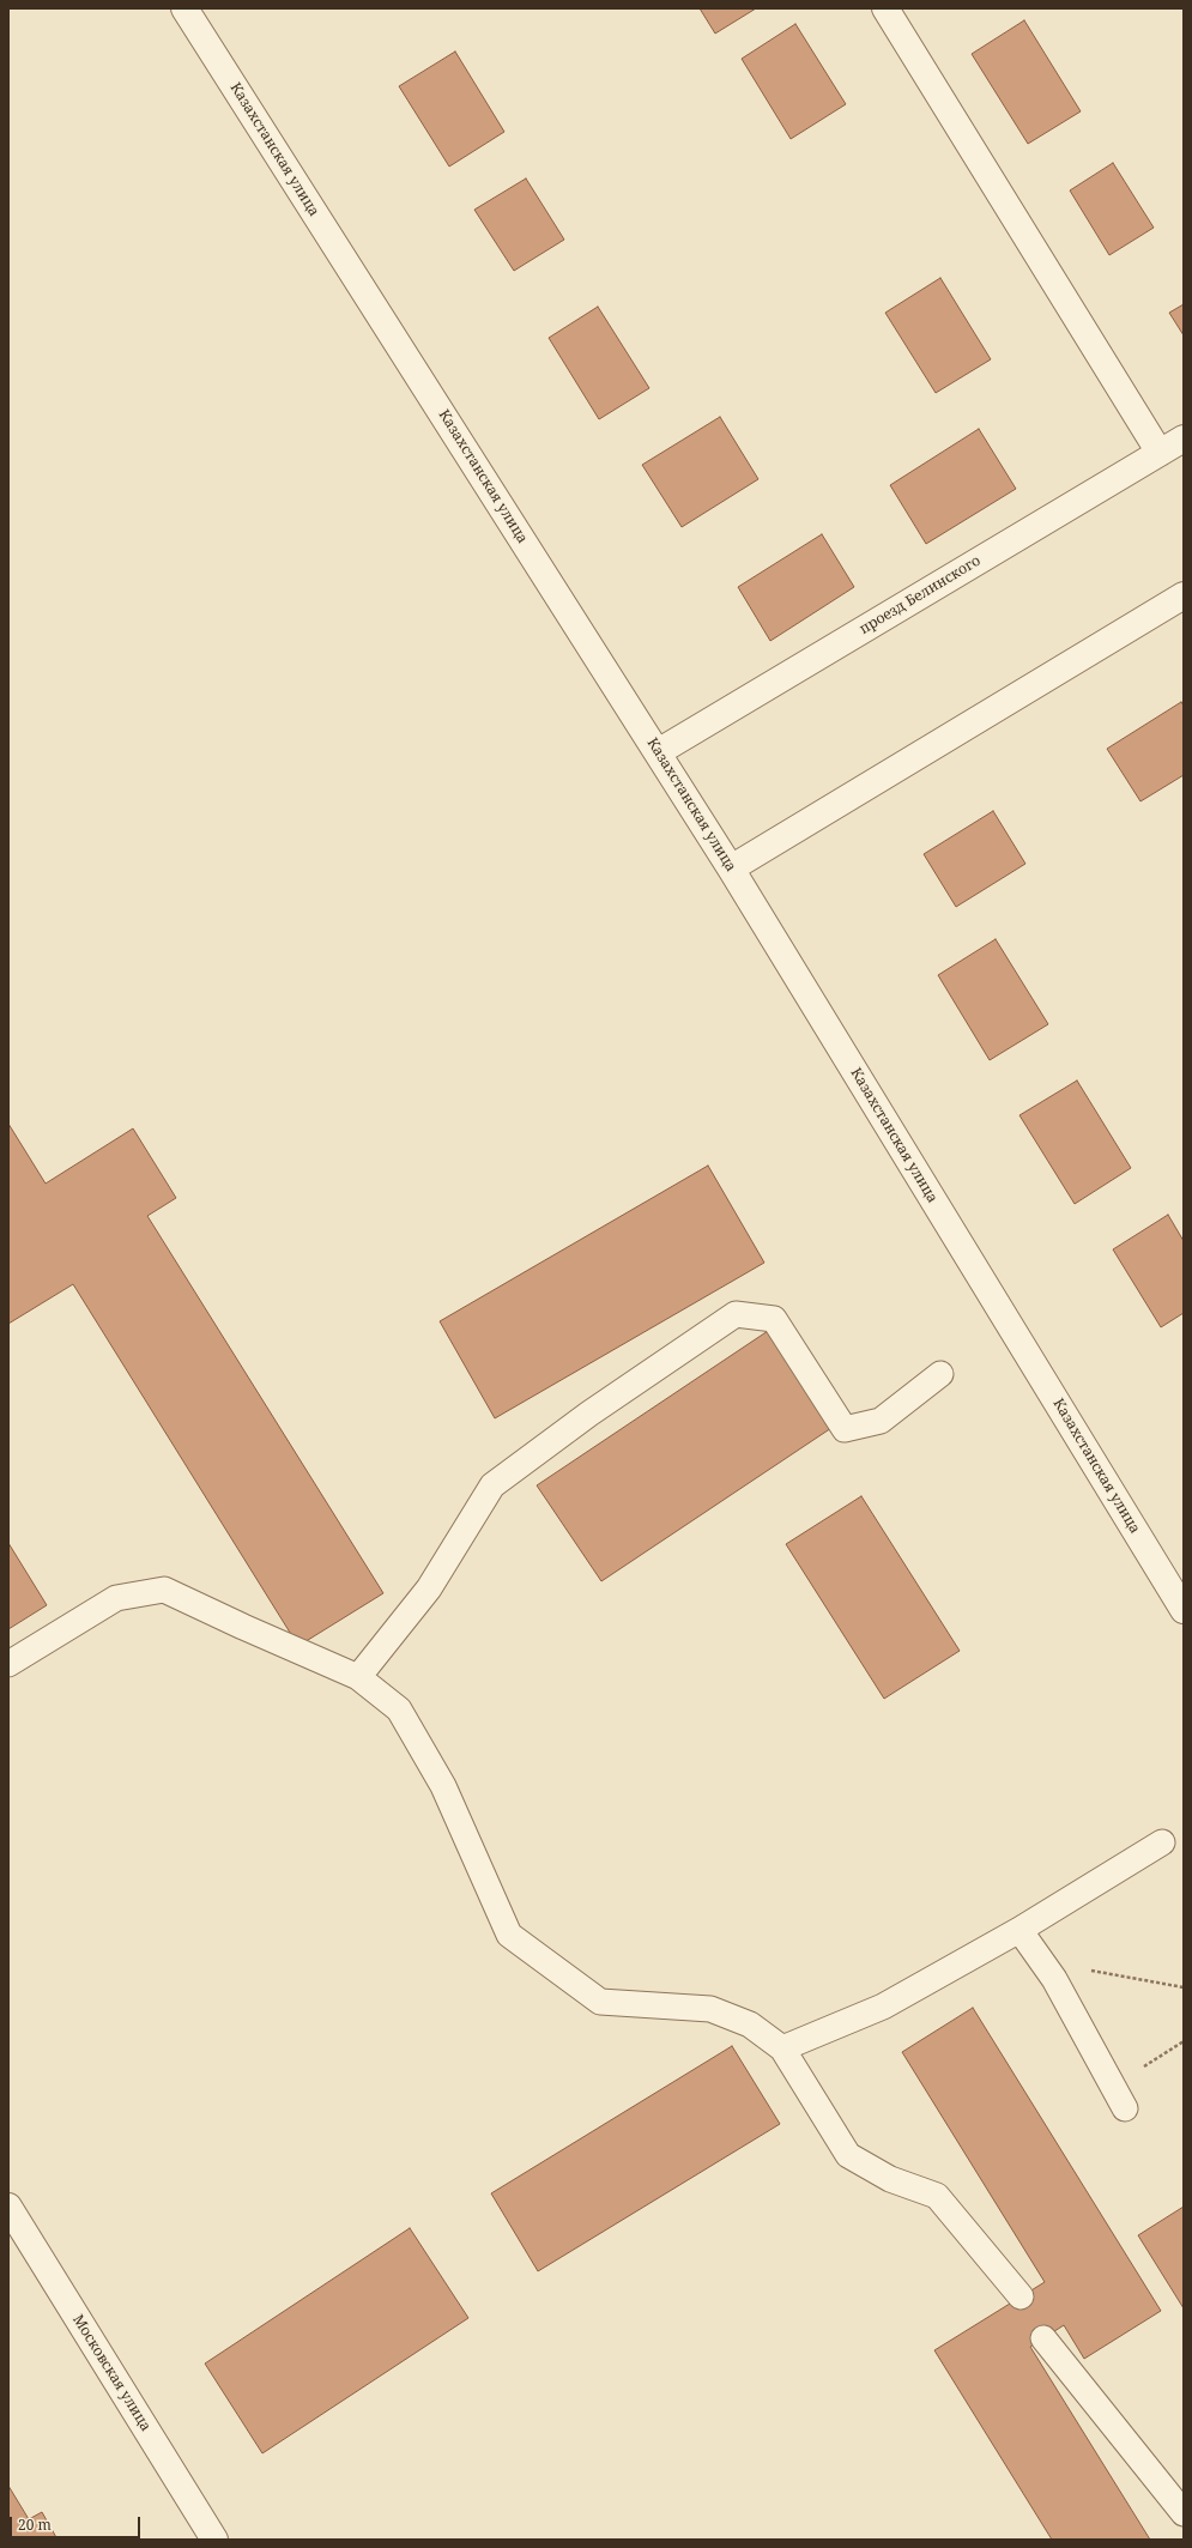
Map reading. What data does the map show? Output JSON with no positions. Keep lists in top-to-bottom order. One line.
{"streets":{"street":["Казахстанская улица","проезд Белинского","Московская улица"]},"crossings":[["Казахстанская улица","проезд Белинского"]],"scale_bar":"20 m"}
